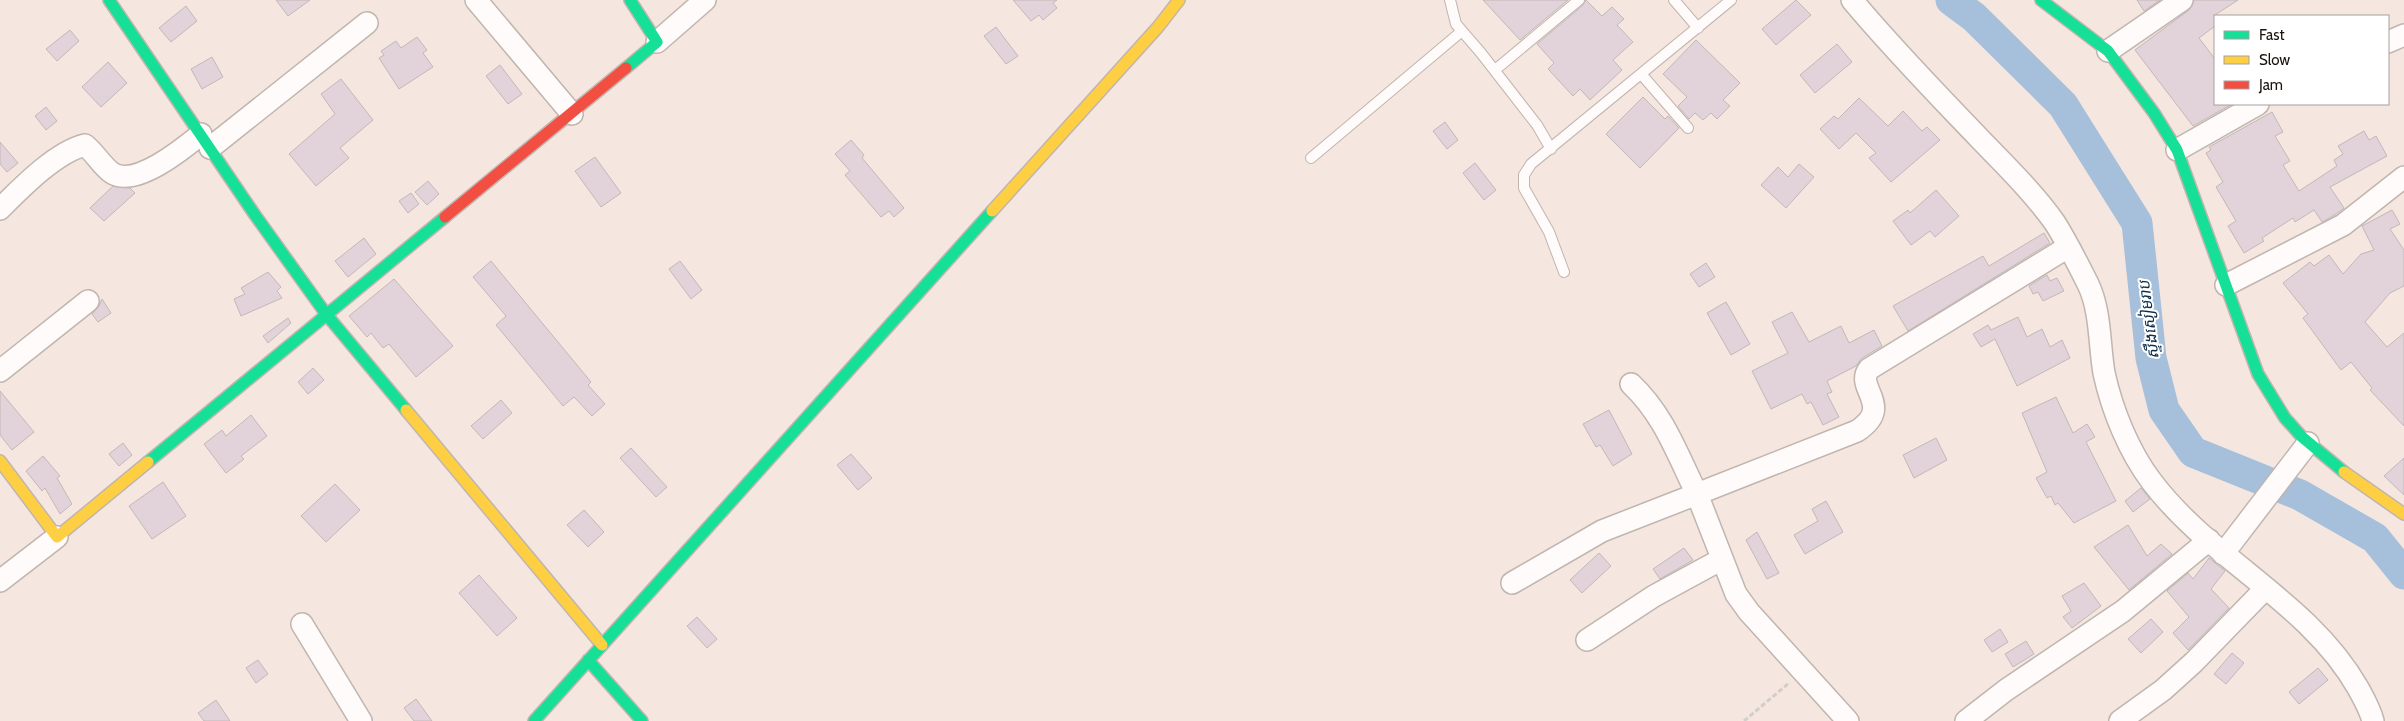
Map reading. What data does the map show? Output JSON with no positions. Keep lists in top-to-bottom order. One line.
{"water":["ស្ទឹងសៀមរាប"],"legend":["Fast","Slow","Jam"]}
